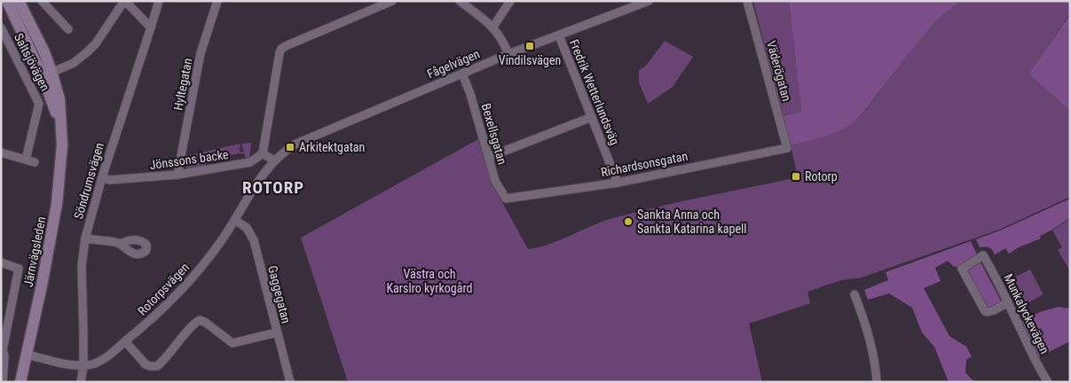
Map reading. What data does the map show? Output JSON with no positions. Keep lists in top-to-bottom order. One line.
{"streets":{"main road":["Järnvägsleden"],"street":["Saltsjövägen","Fågelvägen","Väderögatan","Hyltegatan","Fredrik Wetterlundsväg","Bexellsgatan","Jönssons backe","Richardsonsgatan","Söndrumsvägen","Rotorpsvägen","Gaggegatan","Munkalyckevägen"]},"crossings":[["Fågelvägen","Fredrik Wetterlundsväg"],["Fågelvägen","Bexellsgatan"],["Fågelvägen","Rotorpsvägen"],["Väderögatan","Richardsonsgatan"],["Hyltegatan","Jönssons backe"],["Fredrik Wetterlundsväg","Richardsonsgatan"],["Bexellsgatan","Richardsonsgatan"],["Jönssons backe","Söndrumsvägen"],["Söndrumsvägen","Rotorpsvägen"],["Järnvägsleden","Rotorpsvägen"],["Rotorpsvägen","Gaggegatan"]],"districts":["ROTORP"],"parks":["Västra och Karslro kyrkogård"],"places":{"transit":["Vindilsvägen","Arkitektgatan","Rotorp"],"other":["Sankta Anna och Sankta Katarina kapell"]}}
